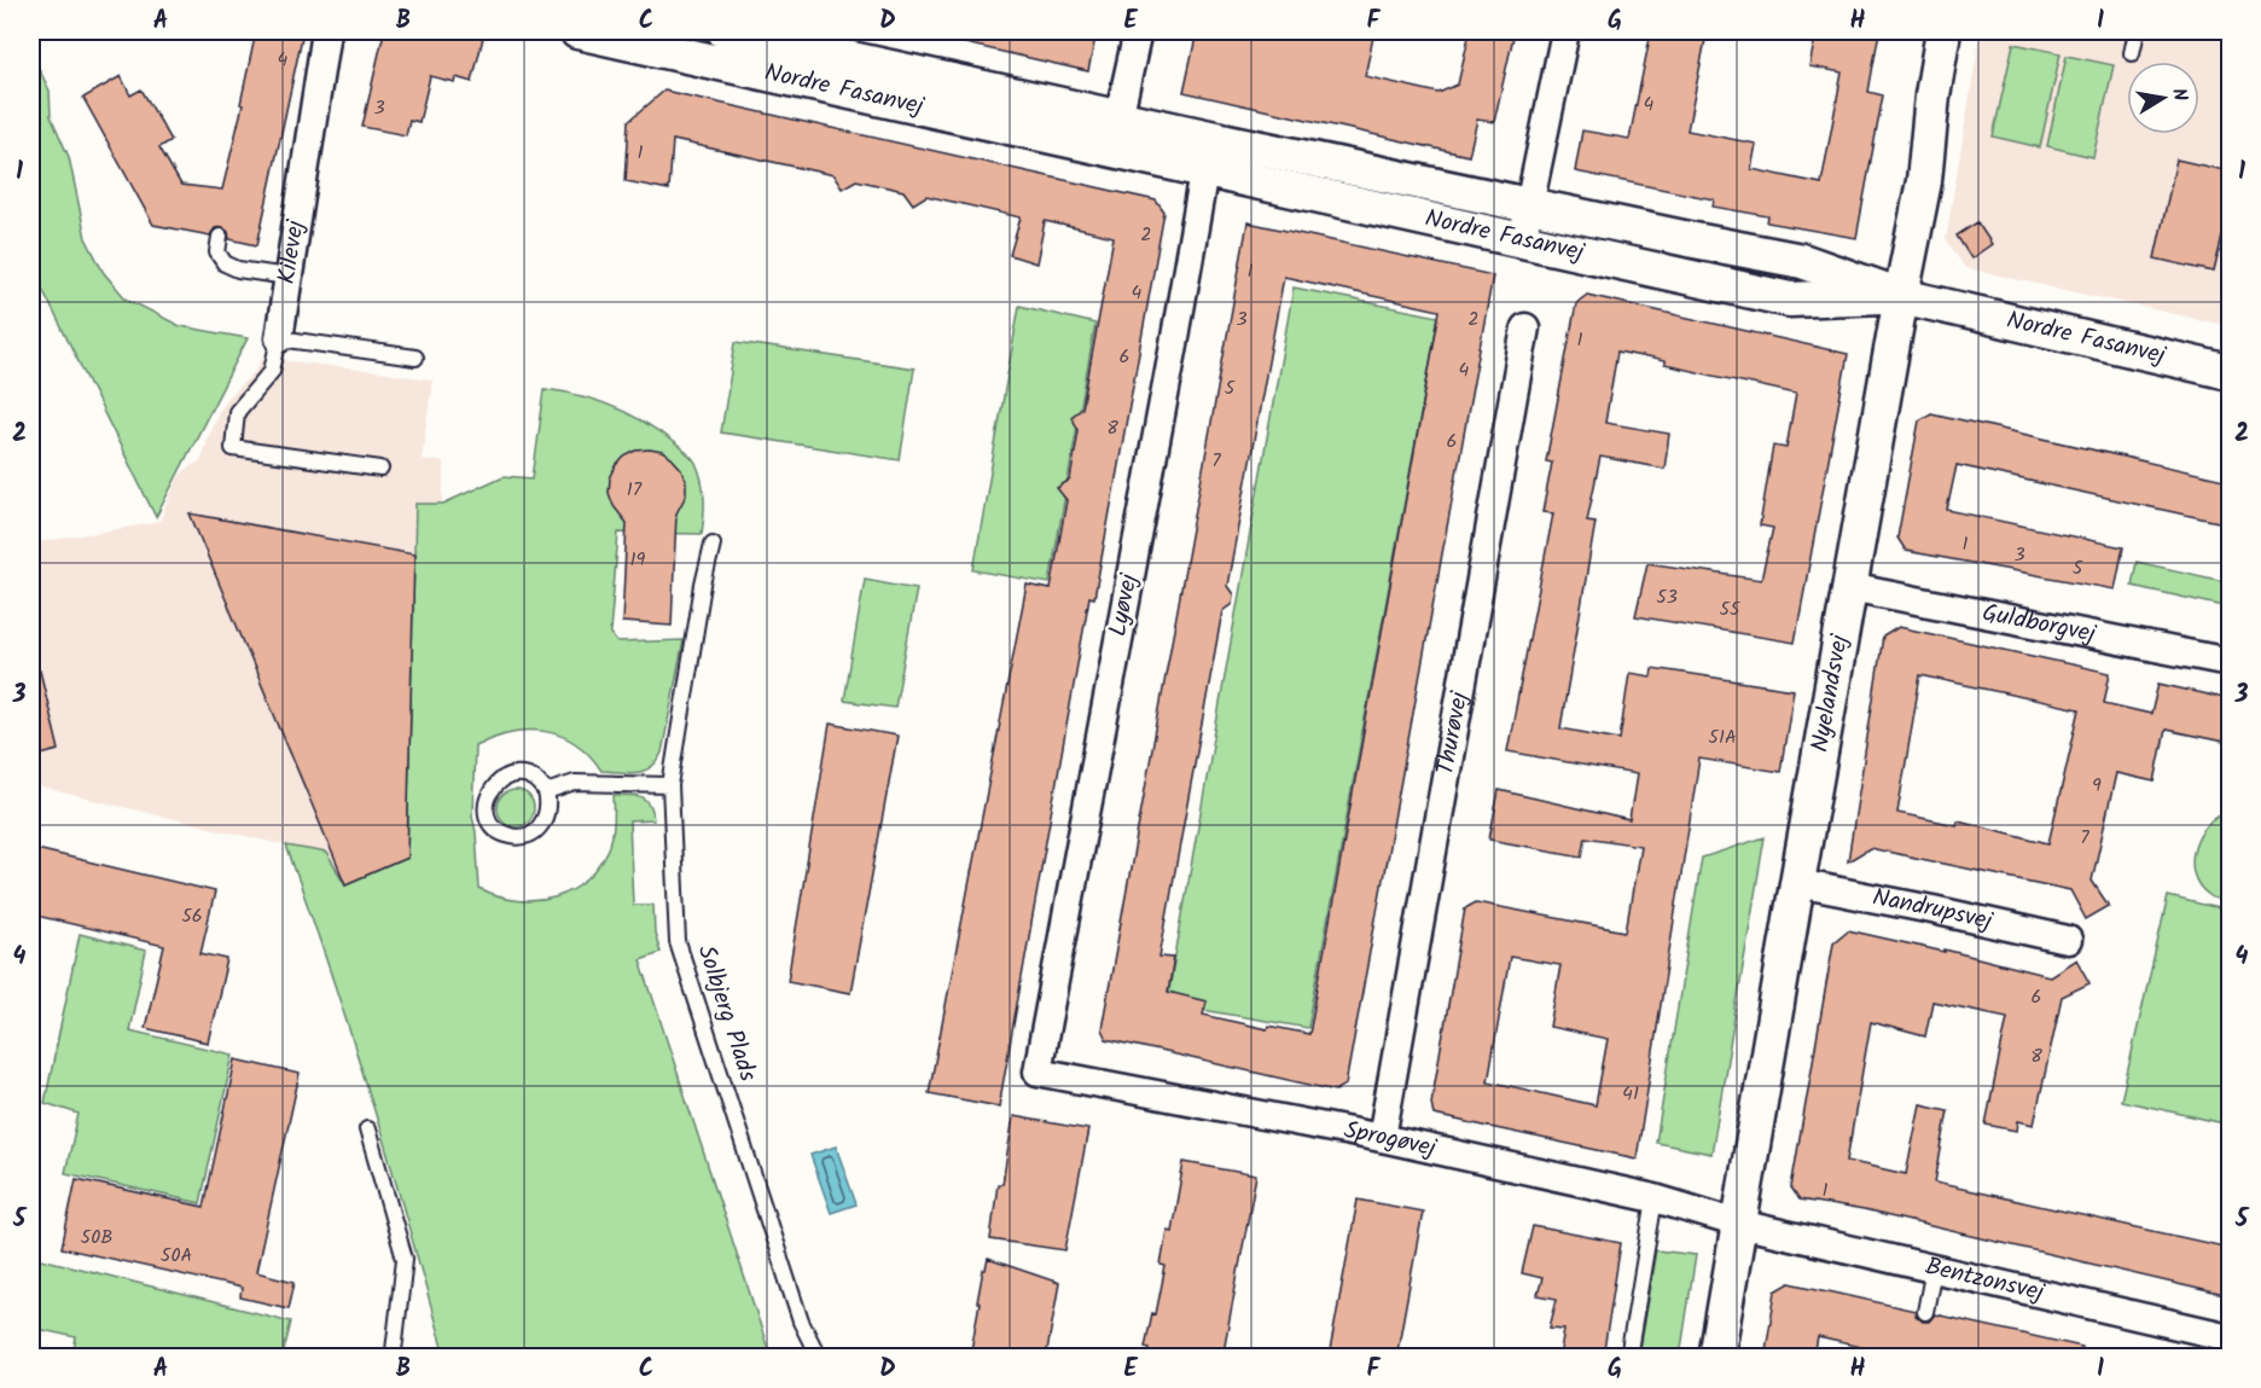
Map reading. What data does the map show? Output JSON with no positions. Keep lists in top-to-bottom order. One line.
{"streets":{"street":["Nordre Fasanvej","Kilevej","Lyøvej","Guldborgvej","Nyelandsvej","Thurøvej","Nandrupsvej","Sprogøvej","Bentzonsvej"],"lane":["Solbjerg Plads"]},"crossings":[["Nordre Fasanvej","Lyøvej"],["Nordre Fasanvej","Nyelandsvej"],["Lyøvej","Sprogøvej"],["Guldborgvej","Nyelandsvej"],["Nyelandsvej","Nandrupsvej"],["Nyelandsvej","Sprogøvej"],["Nyelandsvej","Bentzonsvej"],["Thurøvej","Sprogøvej"],["Sprogøvej","Bentzonsvej"]],"house_numbers":["4","4","3","1","2","1","4","3","2","1","6","4","5","8","6","7","17","1","3","19","5","53","55","51A","9","7","56","6","8","41","1","50B","50A"],"north":"right","grid":{"columns":["A","B","C","D","E","F","G","H","I"],"rows":["1","2","3","4","5"]}}
